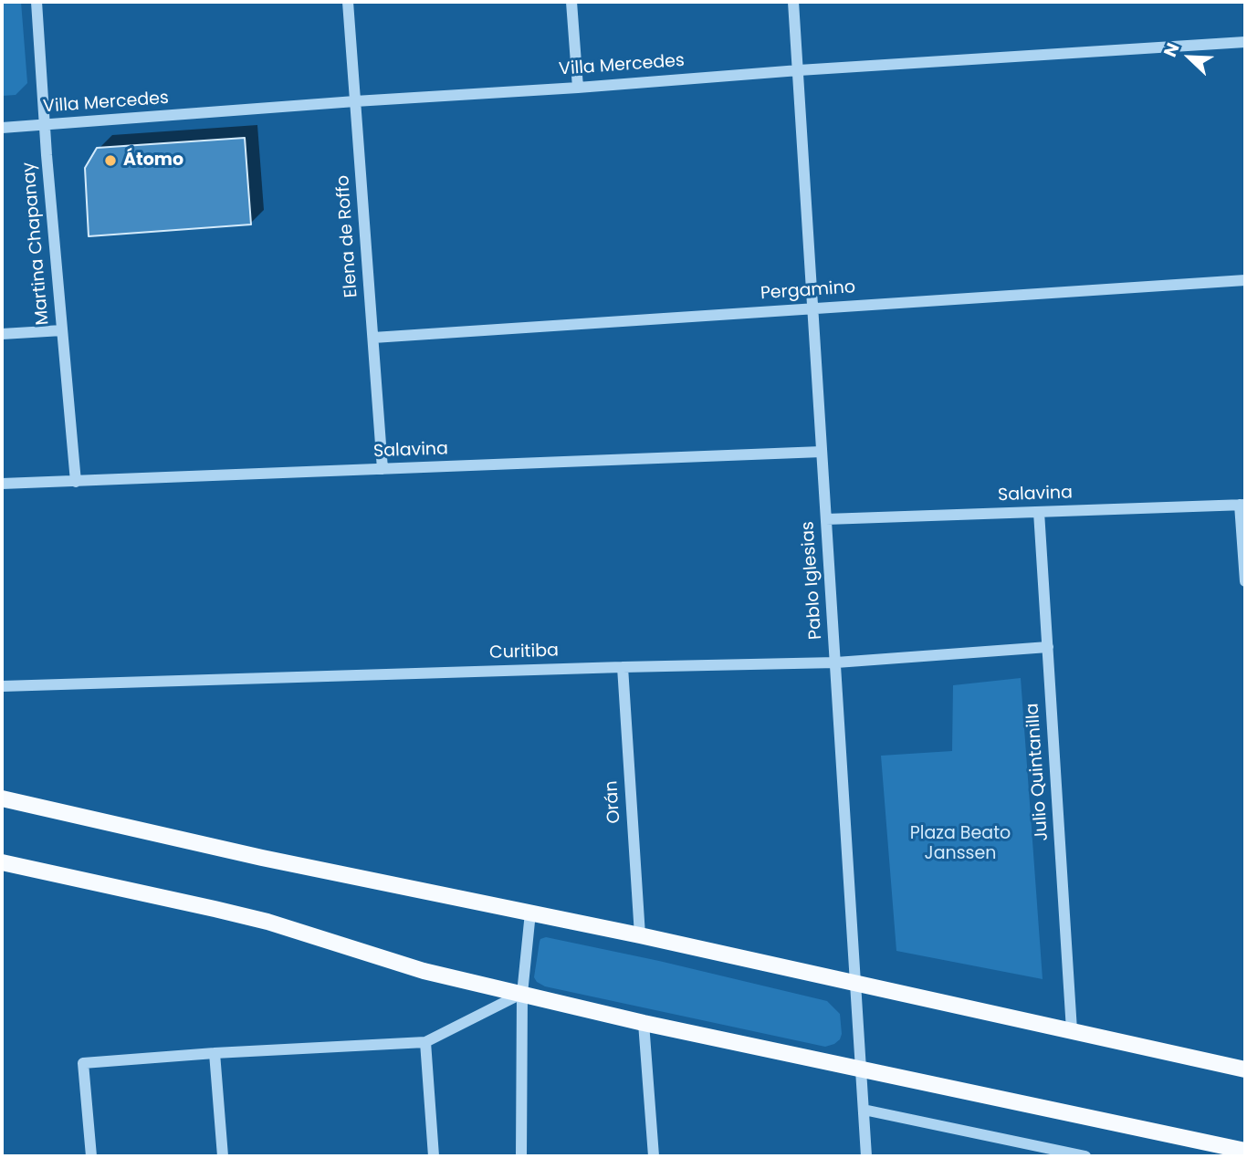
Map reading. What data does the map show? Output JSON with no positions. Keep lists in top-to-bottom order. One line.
{"streets":{"street":["Villa Mercedes","Elena de Roffo","Martina Chapanay","Pergamino","Salavina","Pablo Iglesias","Curitiba","Julio Quintanilla","Orán"]},"crossings":[["Villa Mercedes","Elena de Roffo"],["Villa Mercedes","Martina Chapanay"],["Villa Mercedes","Pablo Iglesias"],["Elena de Roffo","Pergamino"],["Elena de Roffo","Salavina"],["Martina Chapanay","Salavina"],["Pergamino","Pablo Iglesias"],["Salavina","Pablo Iglesias"],["Salavina","Julio Quintanilla"],["Pablo Iglesias","Curitiba"],["Curitiba","Julio Quintanilla"],["Curitiba","Orán"]],"parks":["Plaza Beato Janssen"],"places":["Átomo"],"north":"top left"}
